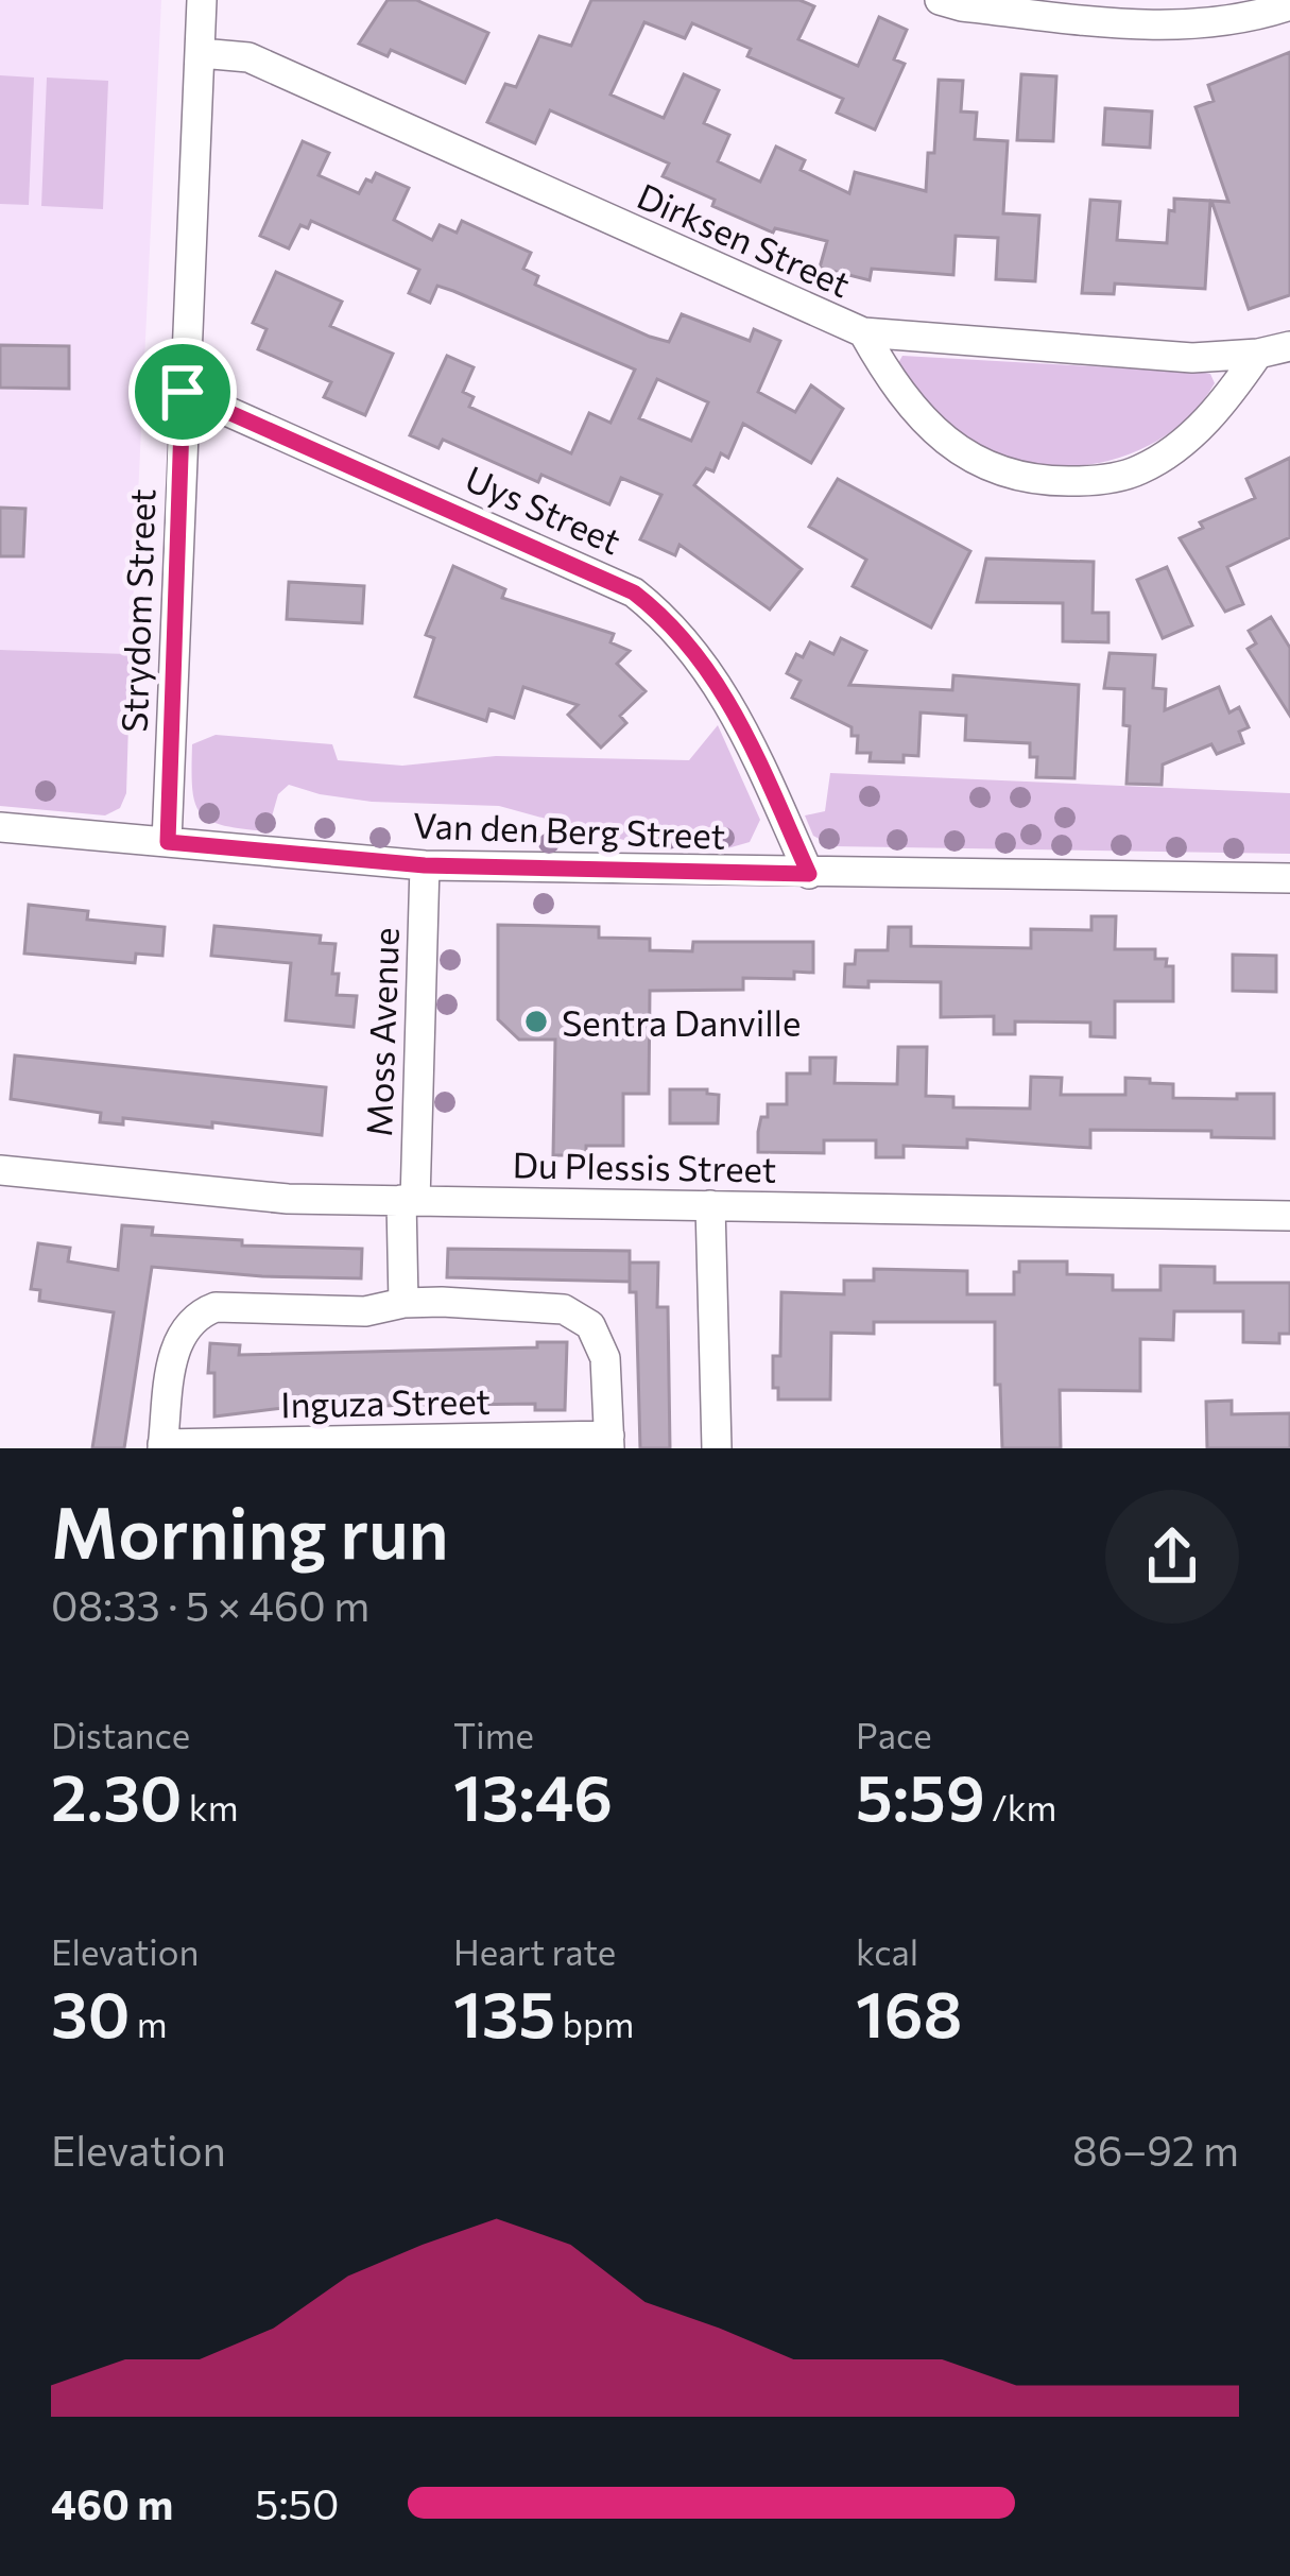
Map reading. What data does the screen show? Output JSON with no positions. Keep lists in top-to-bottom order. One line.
{"streets":{"street":["Dirksen Street","Uys Street","Strydom Street","Van den Berg Street","Moss Avenue","Du Plessis Street","Inguza Street"]},"crossings":[["Dirksen Street","Strydom Street"],["Uys Street","Strydom Street"],["Uys Street","Van den Berg Street"],["Strydom Street","Van den Berg Street"],["Van den Berg Street","Moss Avenue"],["Moss Avenue","Du Plessis Street"]],"places":["Sentra Danville"],"page":{"heading":["Morning run","08:33 · 5 × 460 m"],"stats":[["Distance","2.30 km"],["Time","13:46"],["Pace","5:59 /km"],["Elevation","30 m"],["Heart rate","135 bpm"],["kcal","168"]],"chart":["Elevation","86–92 m"],"list":[{"name":"460 m","note":"5:50"}]}}
